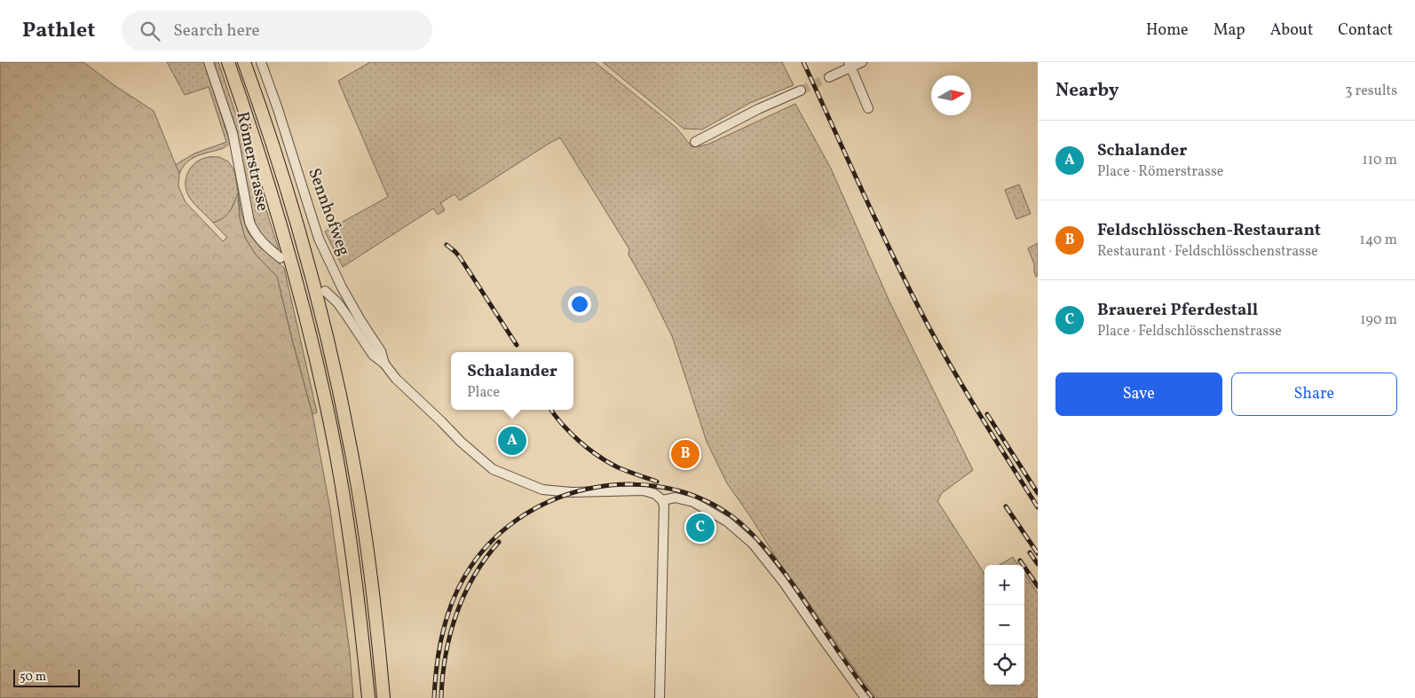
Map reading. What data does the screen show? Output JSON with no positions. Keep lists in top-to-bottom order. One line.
{"streets":{"street":["Römerstrasse","Sennhofweg"]},"scale_bar":"50 m","north":"right","page":{"header":"Pathlet","search":"Search here","nav":["Home","Map","About","Contact"],"heading":["Nearby","3 results"],"list":[{"mark":"A","name":"Schalander","note":"Place · Römerstrasse","value":"110 m"},{"mark":"B","name":"Feldschlösschen-Restaurant","note":"Restaurant · Feldschlösschenstrasse","value":"140 m"},{"mark":"C","name":"Brauerei Pferdestall","note":"Place · Feldschlösschenstrasse","value":"190 m"}],"popup":["Schalander","Place"],"buttons":["Save","Share"],"pins":["A","B","C"],"map_buttons":["+","−"],"scale":"50 m"}}
